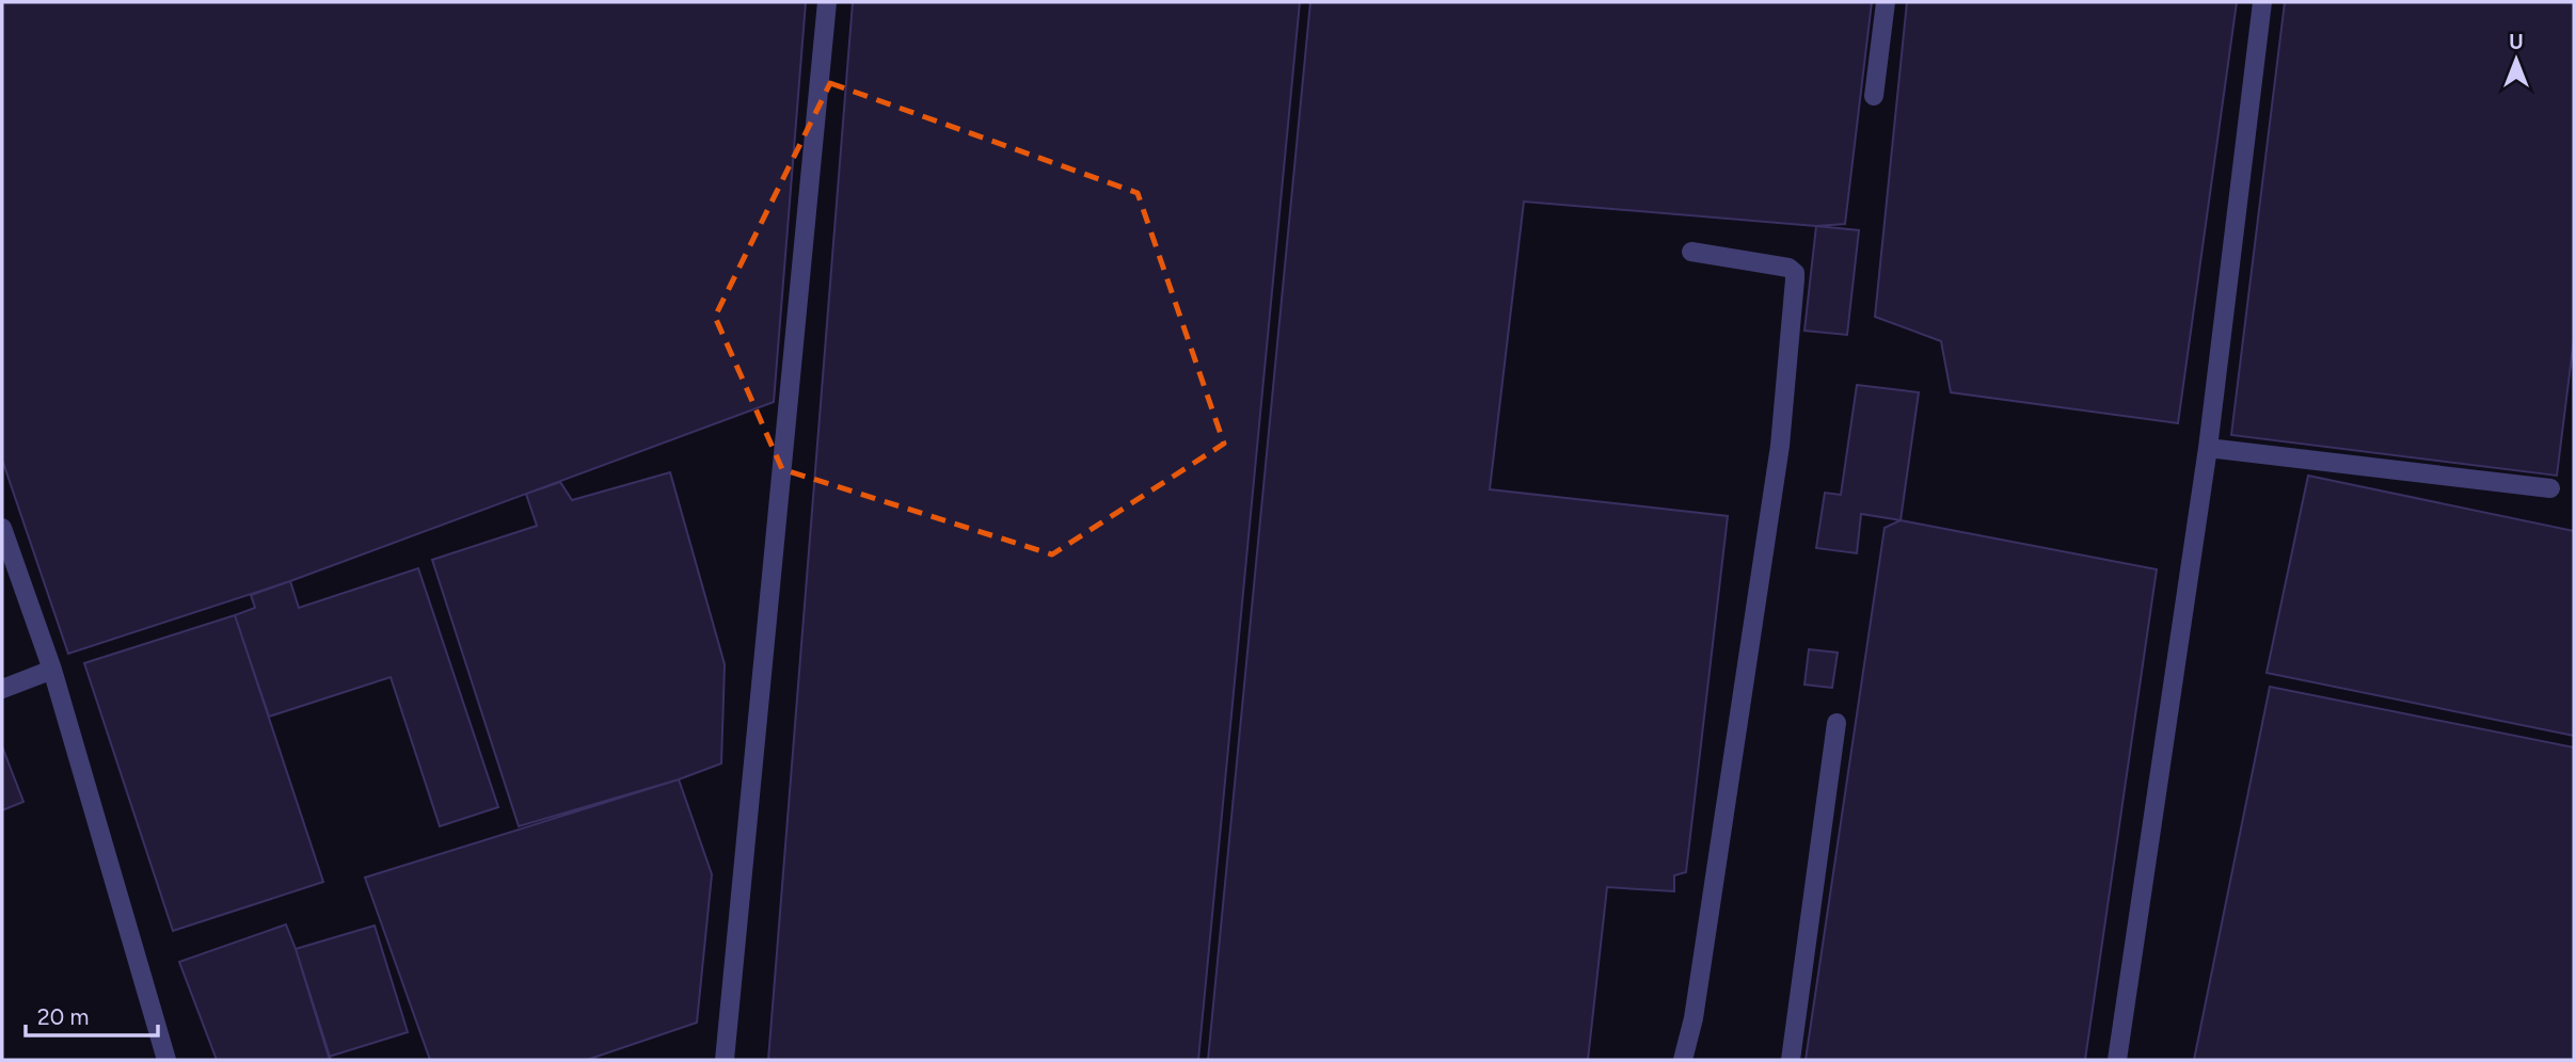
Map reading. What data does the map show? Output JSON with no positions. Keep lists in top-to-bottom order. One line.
{"scale_bar":"20 m","north":"top"}
